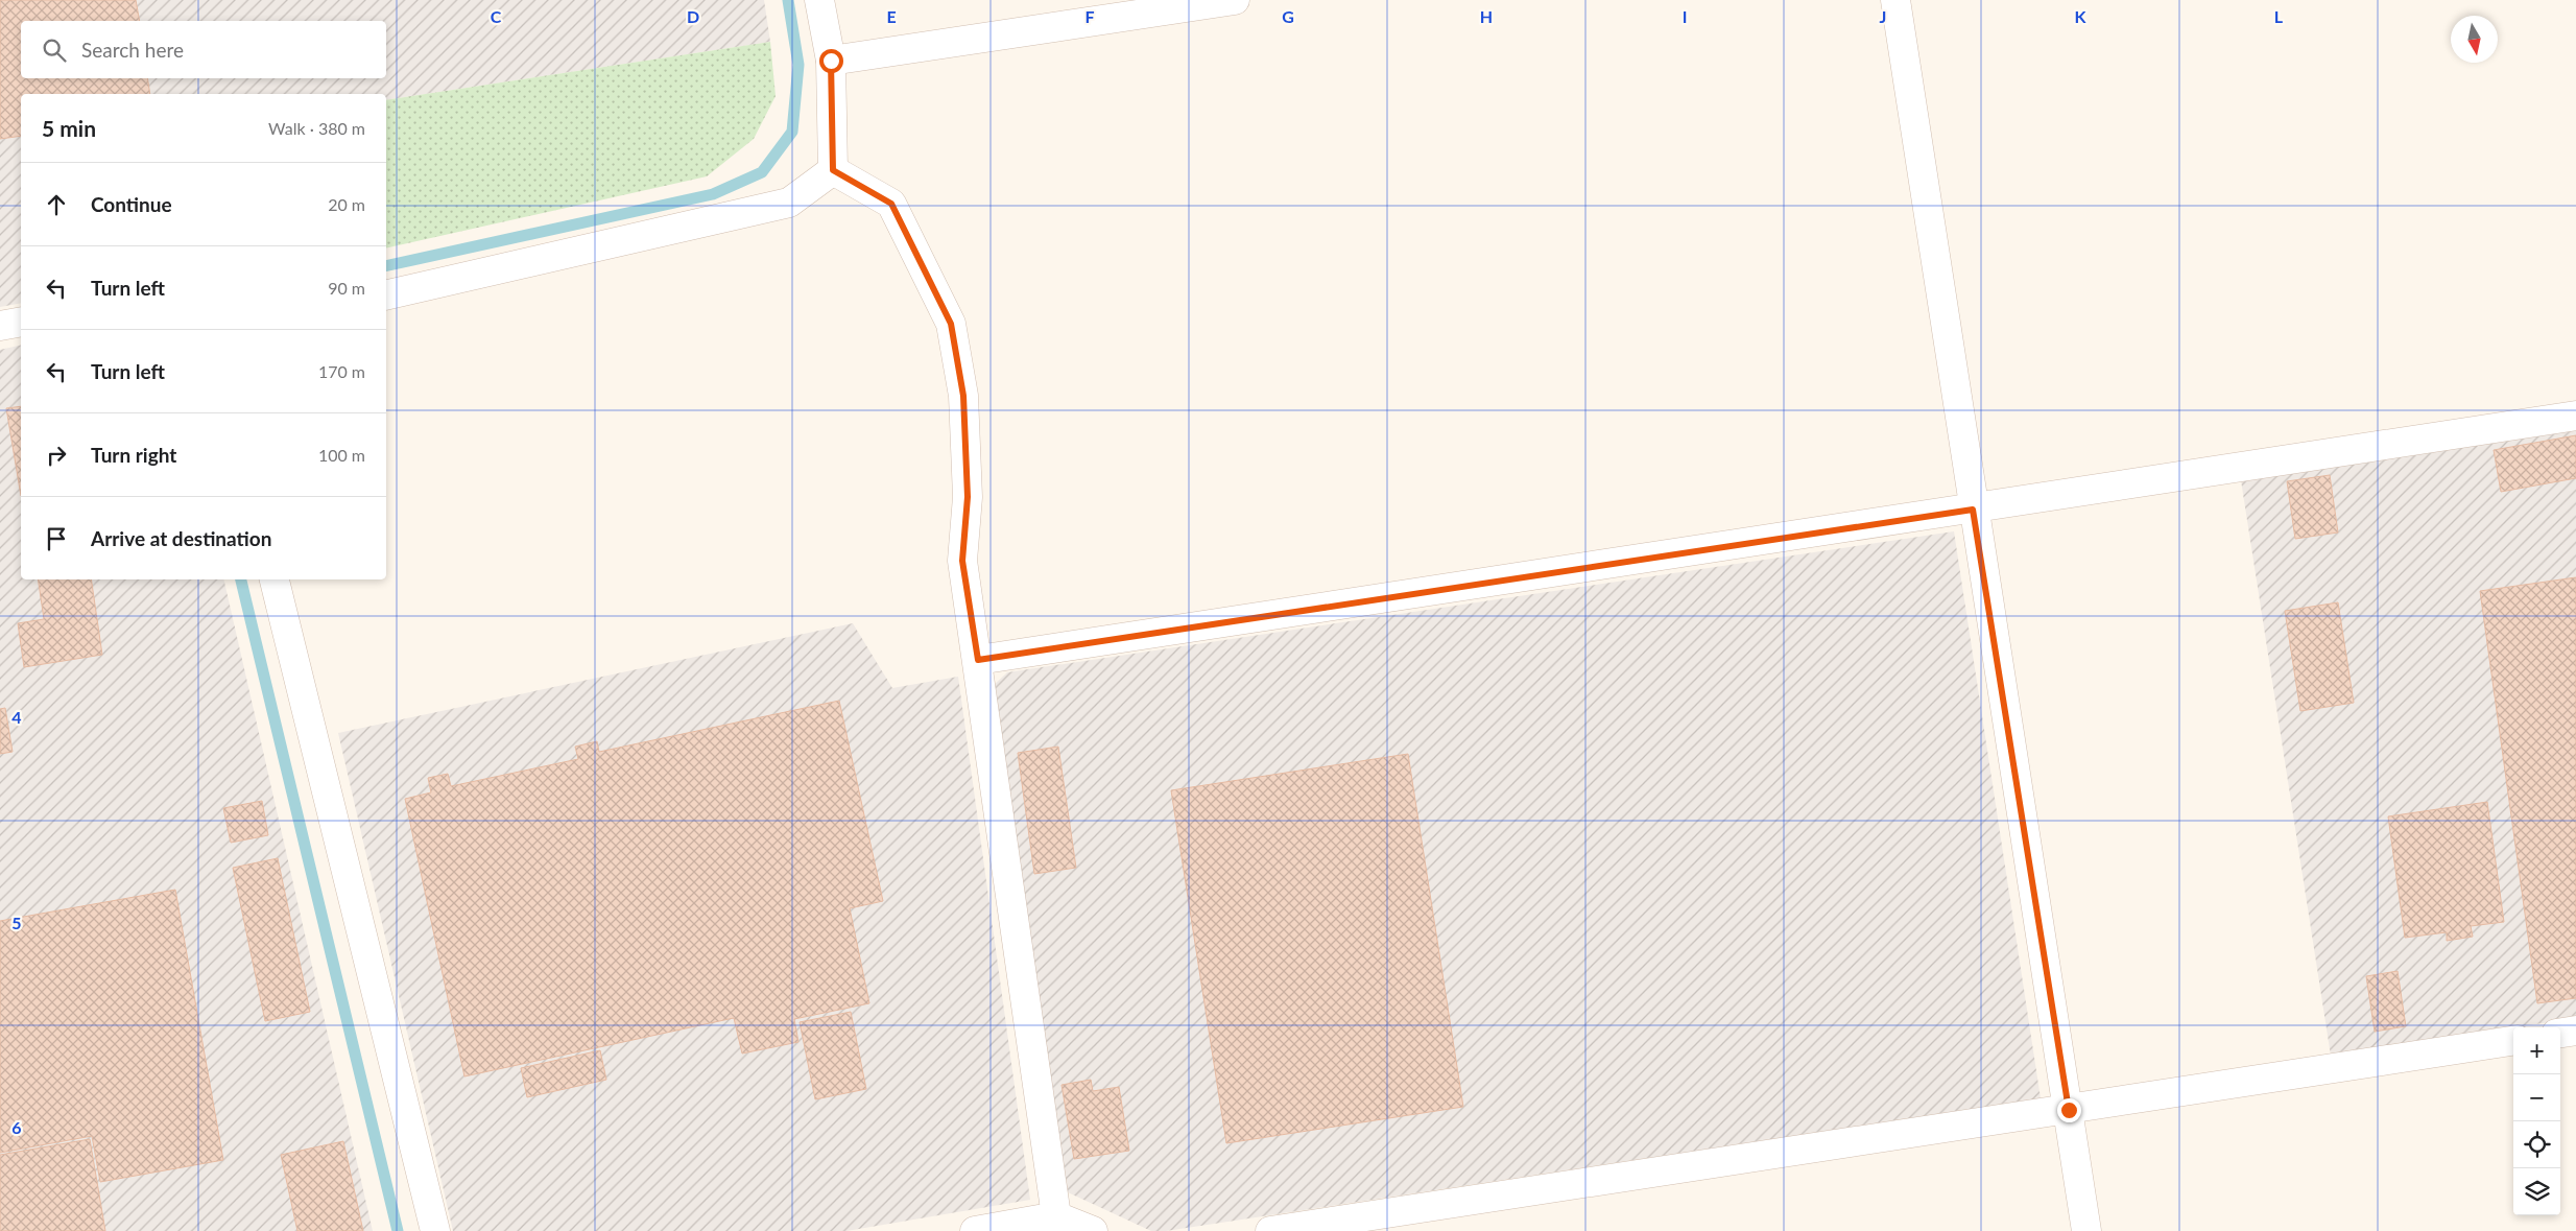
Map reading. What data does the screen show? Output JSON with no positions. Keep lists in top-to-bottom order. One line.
{"north":"bottom","page":{"search":"Search here","heading":["5 min","Walk · 380 m"],"list":[["Continue","20 m"],["Turn left","90 m"],["Turn left","170 m"],["Turn right","100 m"],"Arrive at destination"],"map_buttons":["+","−"]},"grid":{"columns":["C","D","E","F","G","H","I","J","K","L"],"rows":["4","5","6"]}}
